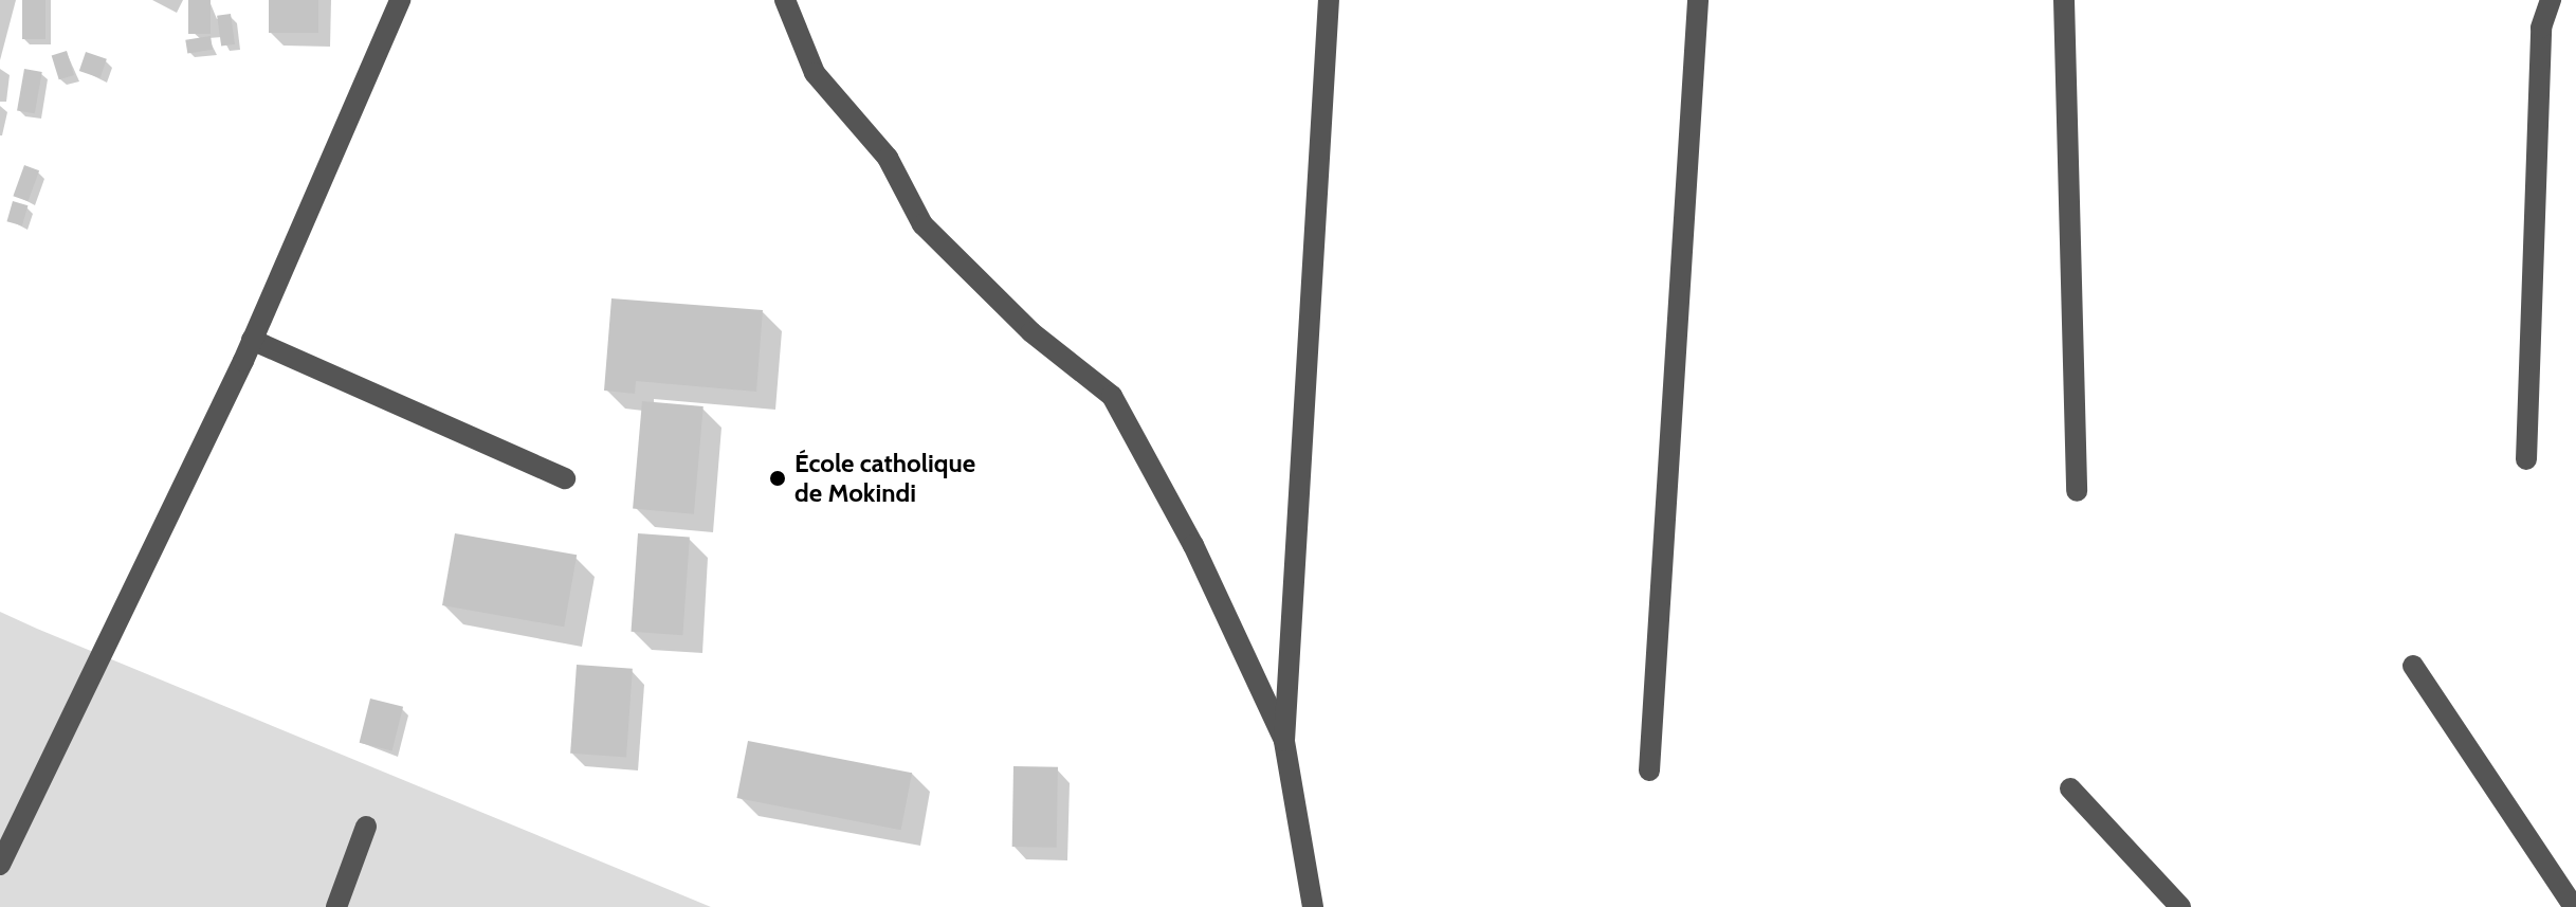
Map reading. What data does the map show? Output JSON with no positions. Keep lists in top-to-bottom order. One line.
{"places":["École catholique de Mokindi"]}
